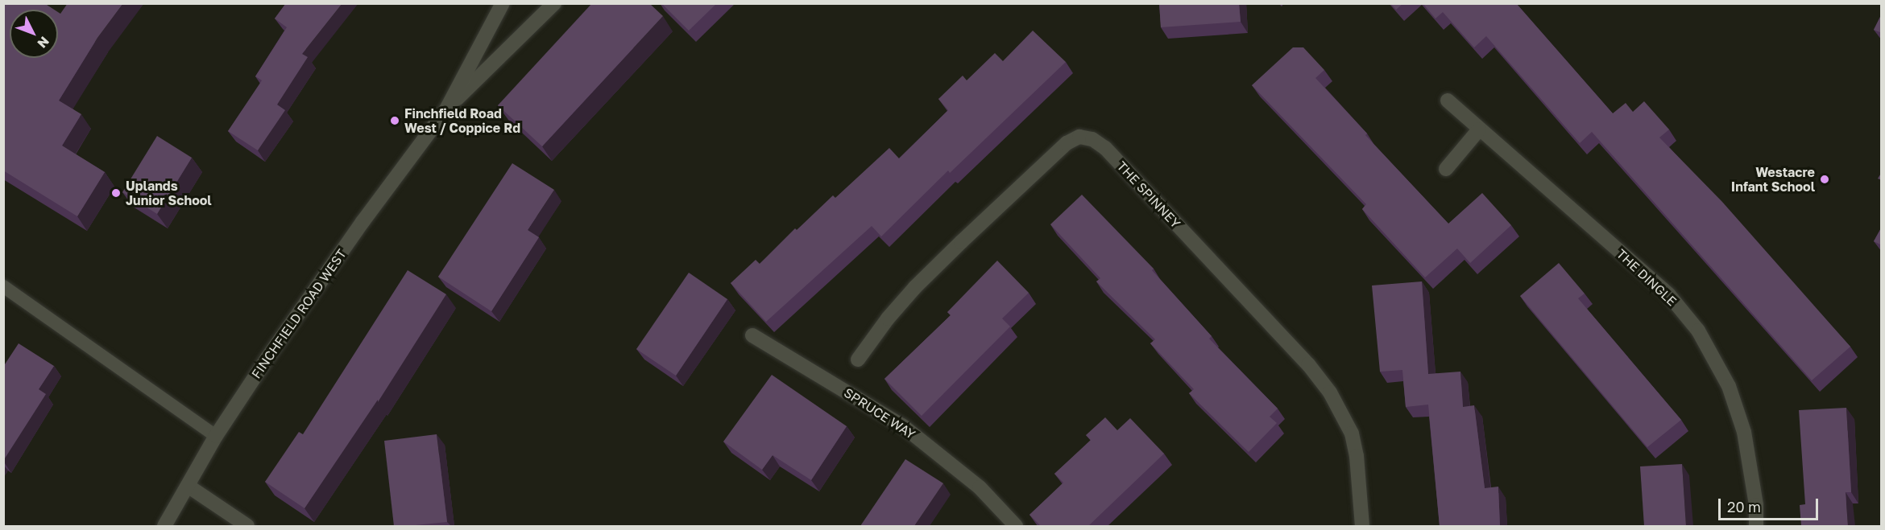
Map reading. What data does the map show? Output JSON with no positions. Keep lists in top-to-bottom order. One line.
{"streets":{"street":["THE SPINNEY","THE DINGLE","FINCHFIELD ROAD WEST","SPRUCE WAY"]},"places":["Finchfield Road West / Coppice Rd","Westacre Infant School","Uplands Junior School"],"scale_bar":"20 m","north":"bottom right"}
